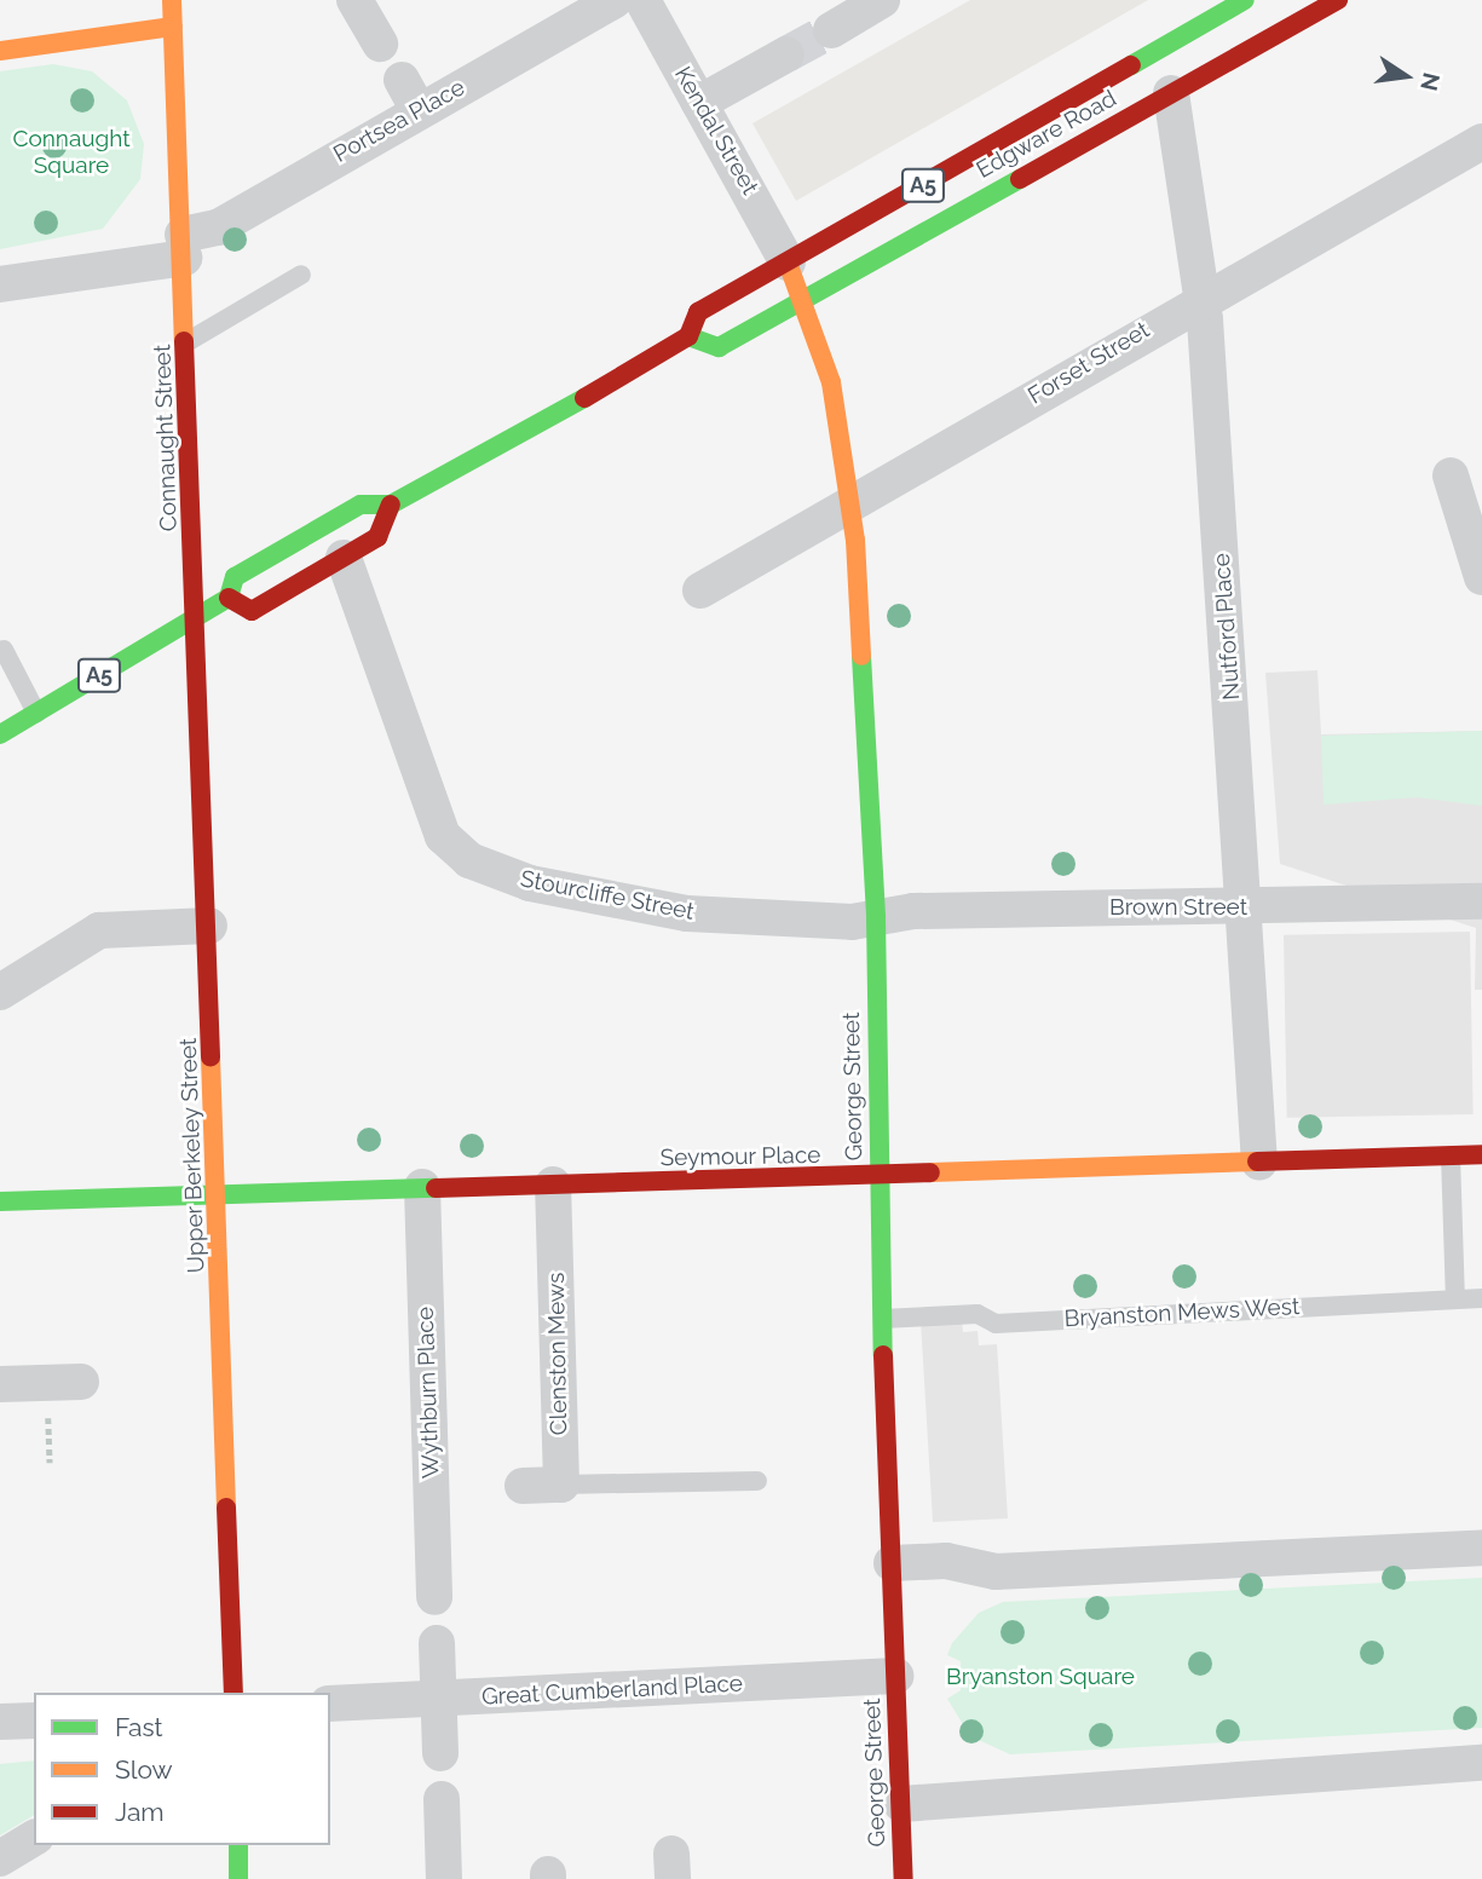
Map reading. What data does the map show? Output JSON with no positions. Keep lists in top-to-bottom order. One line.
{"streets":{"main road":["Edgware Road","A5","Connaught Street","George Street","Upper Berkeley Street","Seymour Place"],"street":["Portsea Place","Kendal Street","Forset Street","Nutford Place","Stourcliffe Street","Brown Street","Clenston Mews","Wythburn Place","Great Cumberland Place"],"lane":["Bryanston Mews West"]},"crossings":[["Portsea Place","Connaught Street"],["Kendal Street","Edgware Road"],["Kendal Street","George Street"],["Edgware Road","Connaught Street"],["Edgware Road","Nutford Place"],["Edgware Road","George Street"],["Edgware Road","Upper Berkeley Street"],["Forset Street","Nutford Place"],["Forset Street","George Street"],["Connaught Street","Upper Berkeley Street"],["Nutford Place","Brown Street"],["Nutford Place","Seymour Place"],["Stourcliffe Street","Brown Street"],["Stourcliffe Street","George Street"],["Brown Street","George Street"],["George Street","Seymour Place"],["George Street","Bryanston Mews West"],["George Street","Great Cumberland Place"],["Upper Berkeley Street","Seymour Place"],["Seymour Place","Clenston Mews"],["Seymour Place","Wythburn Place"]],"parks":["Connaught Square","Bryanston Square"],"legend":["Fast","Slow","Jam"],"north":"right"}
